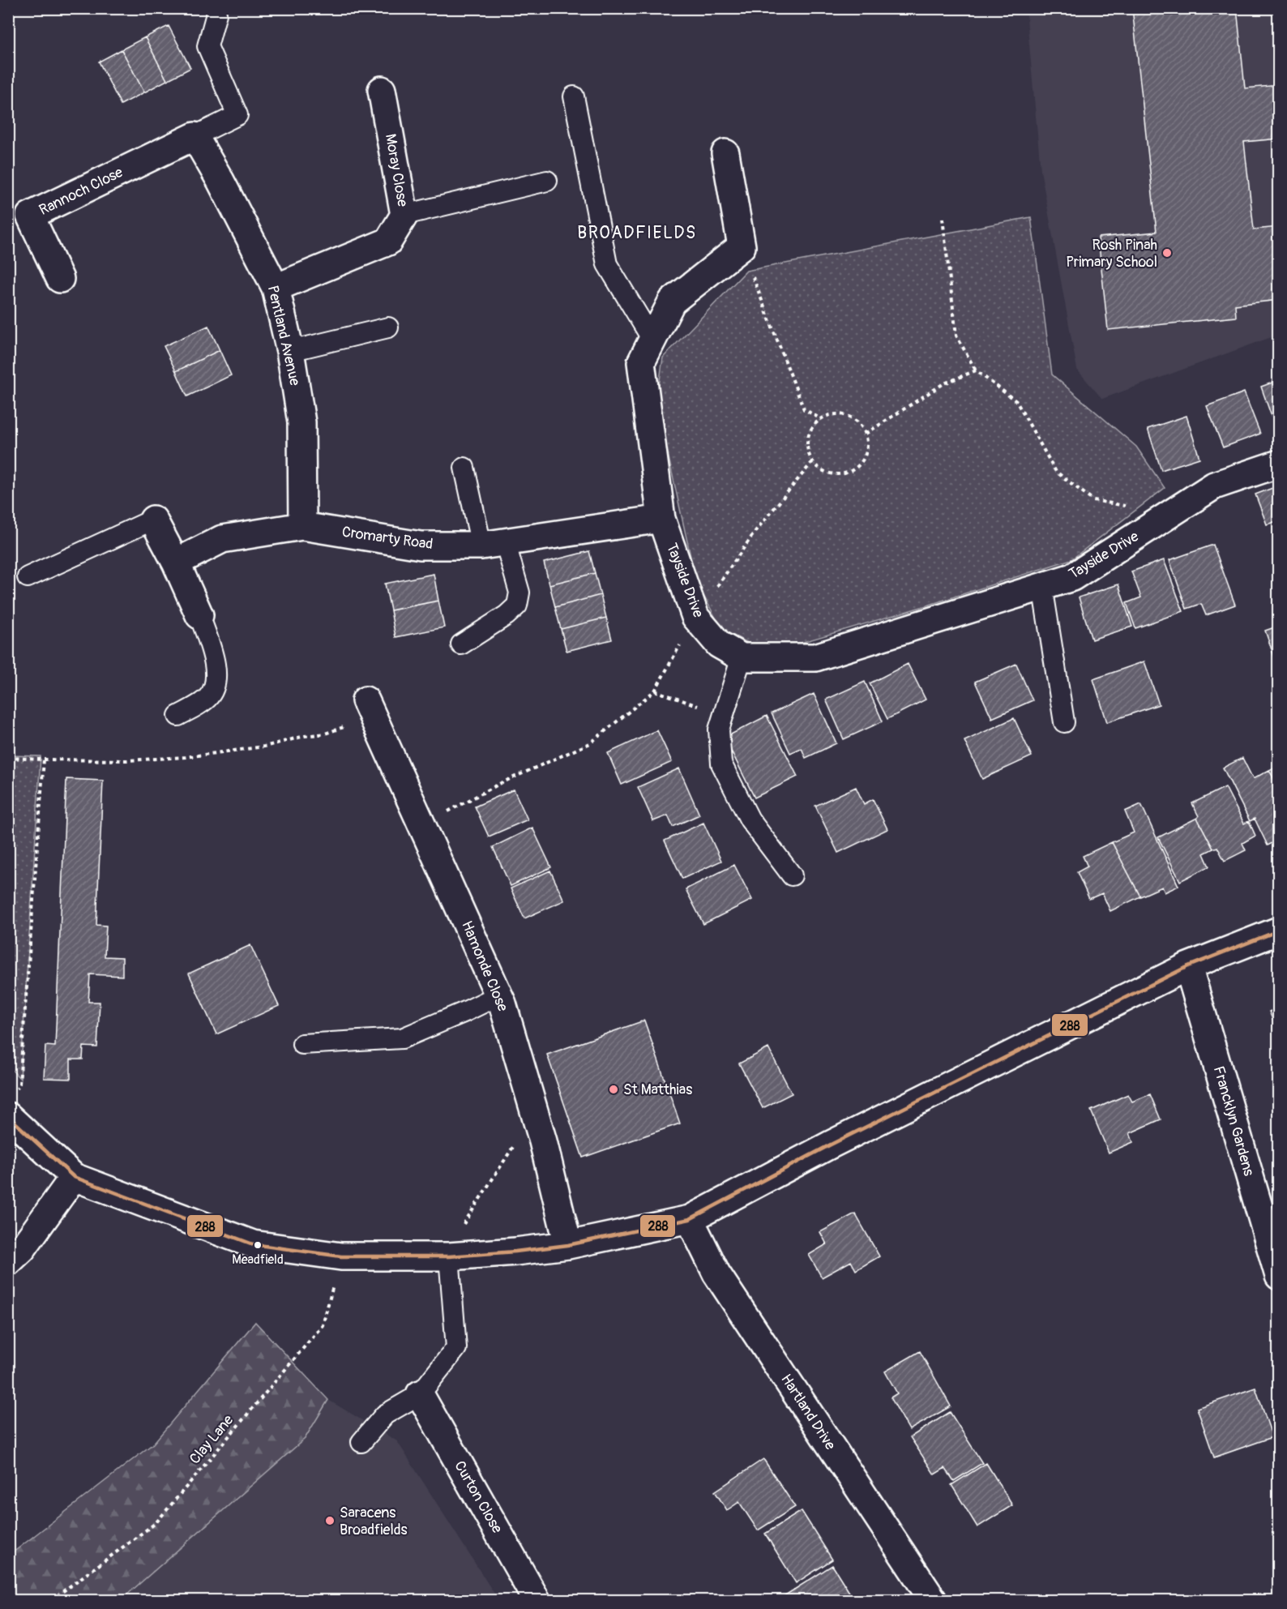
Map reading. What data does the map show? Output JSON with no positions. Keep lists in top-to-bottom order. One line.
{"streets":{"street":["Moray Close","Rannoch Close","Pentland Avenue","Cromarty Road","Tayside Drive","Hamonde Close","Francklyn Gardens","Hartland Drive","Curton Close"],"path":["Clay Lane"]},"crossings":[["Moray Close","Pentland Avenue"],["Rannoch Close","Pentland Avenue"],["Pentland Avenue","Cromarty Road"],["Cromarty Road","Tayside Drive"]],"districts":["BROADFIELDS"],"places":["Rosh Pinah Primary School","St Matthias","Meadfield","Saracens Broadfields"],"lines":["transit line 288"]}
